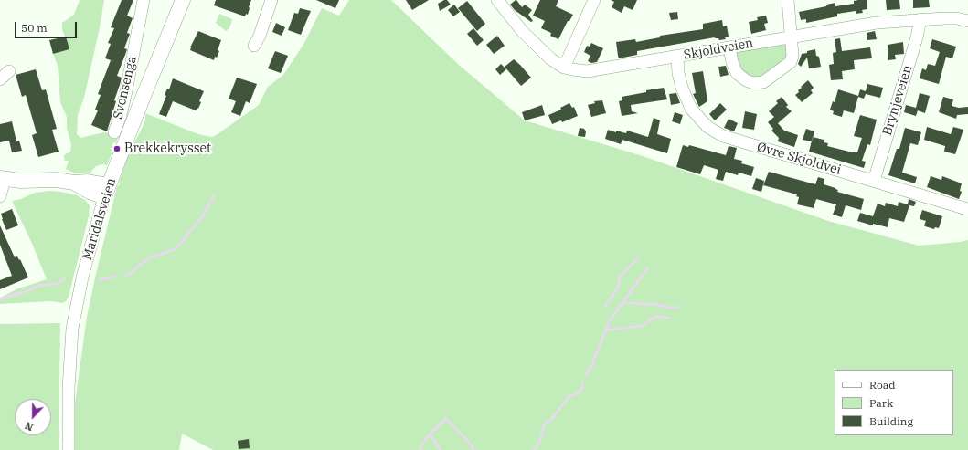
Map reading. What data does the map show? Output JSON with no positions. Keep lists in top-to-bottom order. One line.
{"streets":{"main road":["Maridalsveien"],"street":["Skjoldveien","Svensenga","Brynjeveien","Øvre Skjoldvei"]},"crossings":[["Skjoldveien","Brynjeveien"],["Skjoldveien","Øvre Skjoldvei"],["Brynjeveien","Øvre Skjoldvei"]],"places":["Brekkekrysset"],"legend":["Road","Park","Building"],"scale_bar":"50 m","north":"bottom"}
